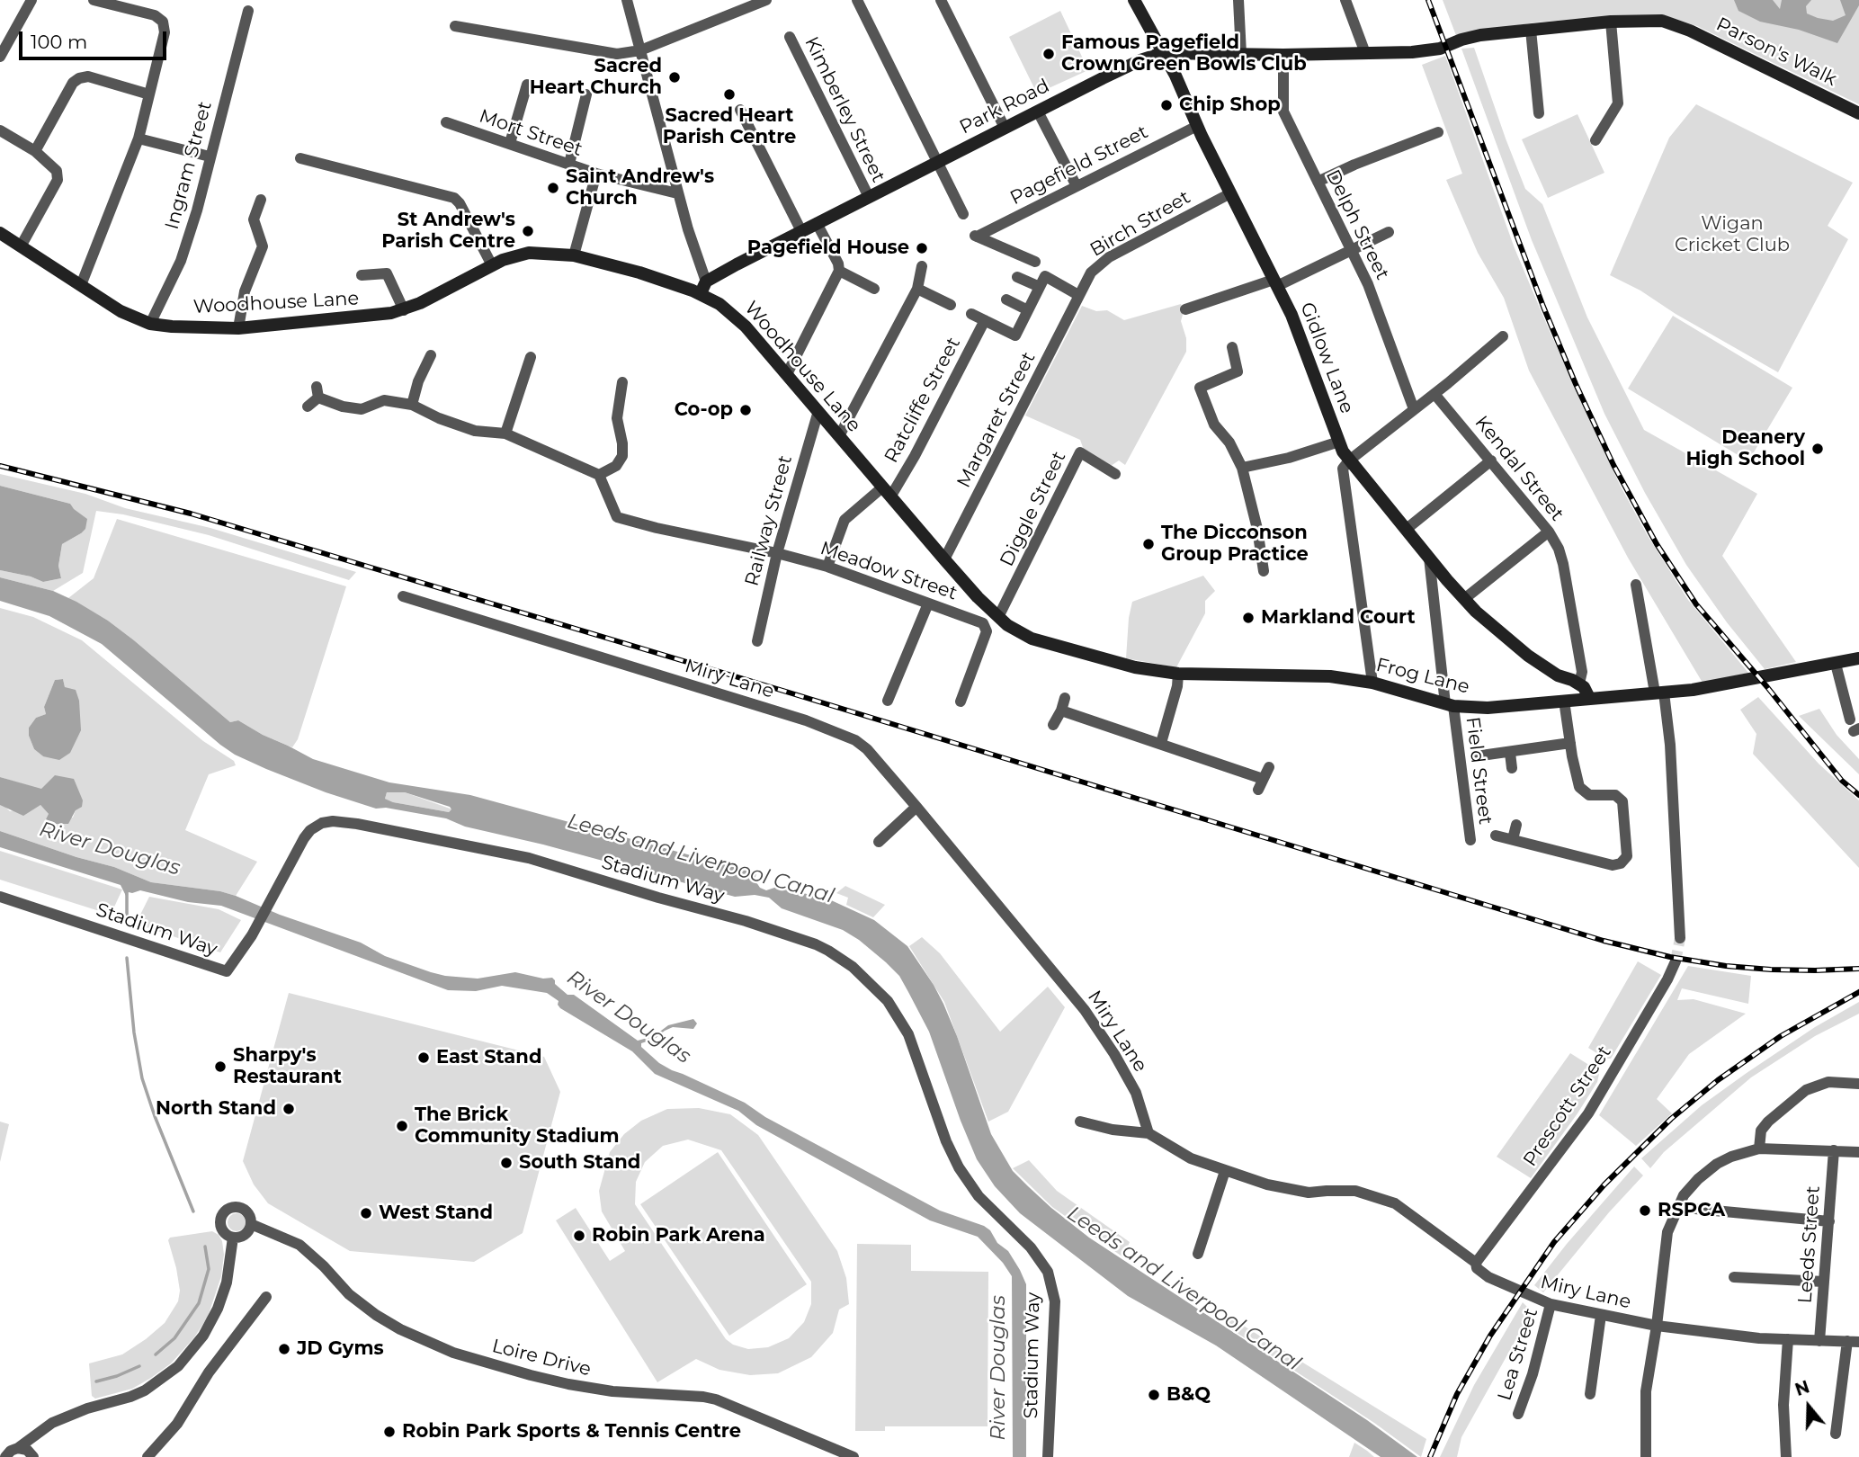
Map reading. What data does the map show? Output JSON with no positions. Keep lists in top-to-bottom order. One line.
{"streets":{"street":["Parson's Walk","Park Road","Kimberley Street","Mort Street","Ingram Street","Pagefield Street","Birch Street","Delph Street","Woodhouse Lane","Gidlow Lane","Ratcliffe Street","Margaret Street","Kendal Street","Diggle Street","Railway Street","Meadow Street","Frog Lane","Miry Lane","Field Street","Stadium Way","Prescott Street","Leeds Street","Lea Street","Loire Drive"]},"crossings":[["Parson's Walk","Park Road"],["Park Road","Kimberley Street"],["Park Road","Delph Street"],["Park Road","Woodhouse Lane"],["Park Road","Gidlow Lane"],["Ingram Street","Woodhouse Lane"],["Pagefield Street","Gidlow Lane"],["Birch Street","Gidlow Lane"],["Birch Street","Margaret Street"],["Woodhouse Lane","Ratcliffe Street"],["Woodhouse Lane","Margaret Street"],["Woodhouse Lane","Diggle Street"],["Woodhouse Lane","Railway Street"],["Woodhouse Lane","Frog Lane"],["Gidlow Lane","Kendal Street"],["Gidlow Lane","Frog Lane"],["Gidlow Lane","Field Street"],["Ratcliffe Street","Meadow Street"],["Railway Street","Meadow Street"],["Frog Lane","Field Street"],["Miry Lane","Prescott Street"],["Miry Lane","Leeds Street"],["Miry Lane","Lea Street"]],"water":["River Douglas","Leeds and Liverpool Canal"],"parks":["Wigan Cricket Club"],"places":["Famous Pagefield Crown Green Bowls Club","Sacred Heart Church","Sacred Heart Parish Centre","Chip Shop","Saint Andrew's Church","St Andrew's Parish Centre","Pagefield House","Co-op","Deanery High School","The Dicconson Group Practice","Markland Court","East Stand","Sharpy's Restaurant","North Stand","The Brick Community Stadium","South Stand","RSPCA","West Stand","Robin Park Arena","JD Gyms","B&Q","Robin Park Sports & Tennis Centre"],"scale_bar":"100 m","north":"top"}
